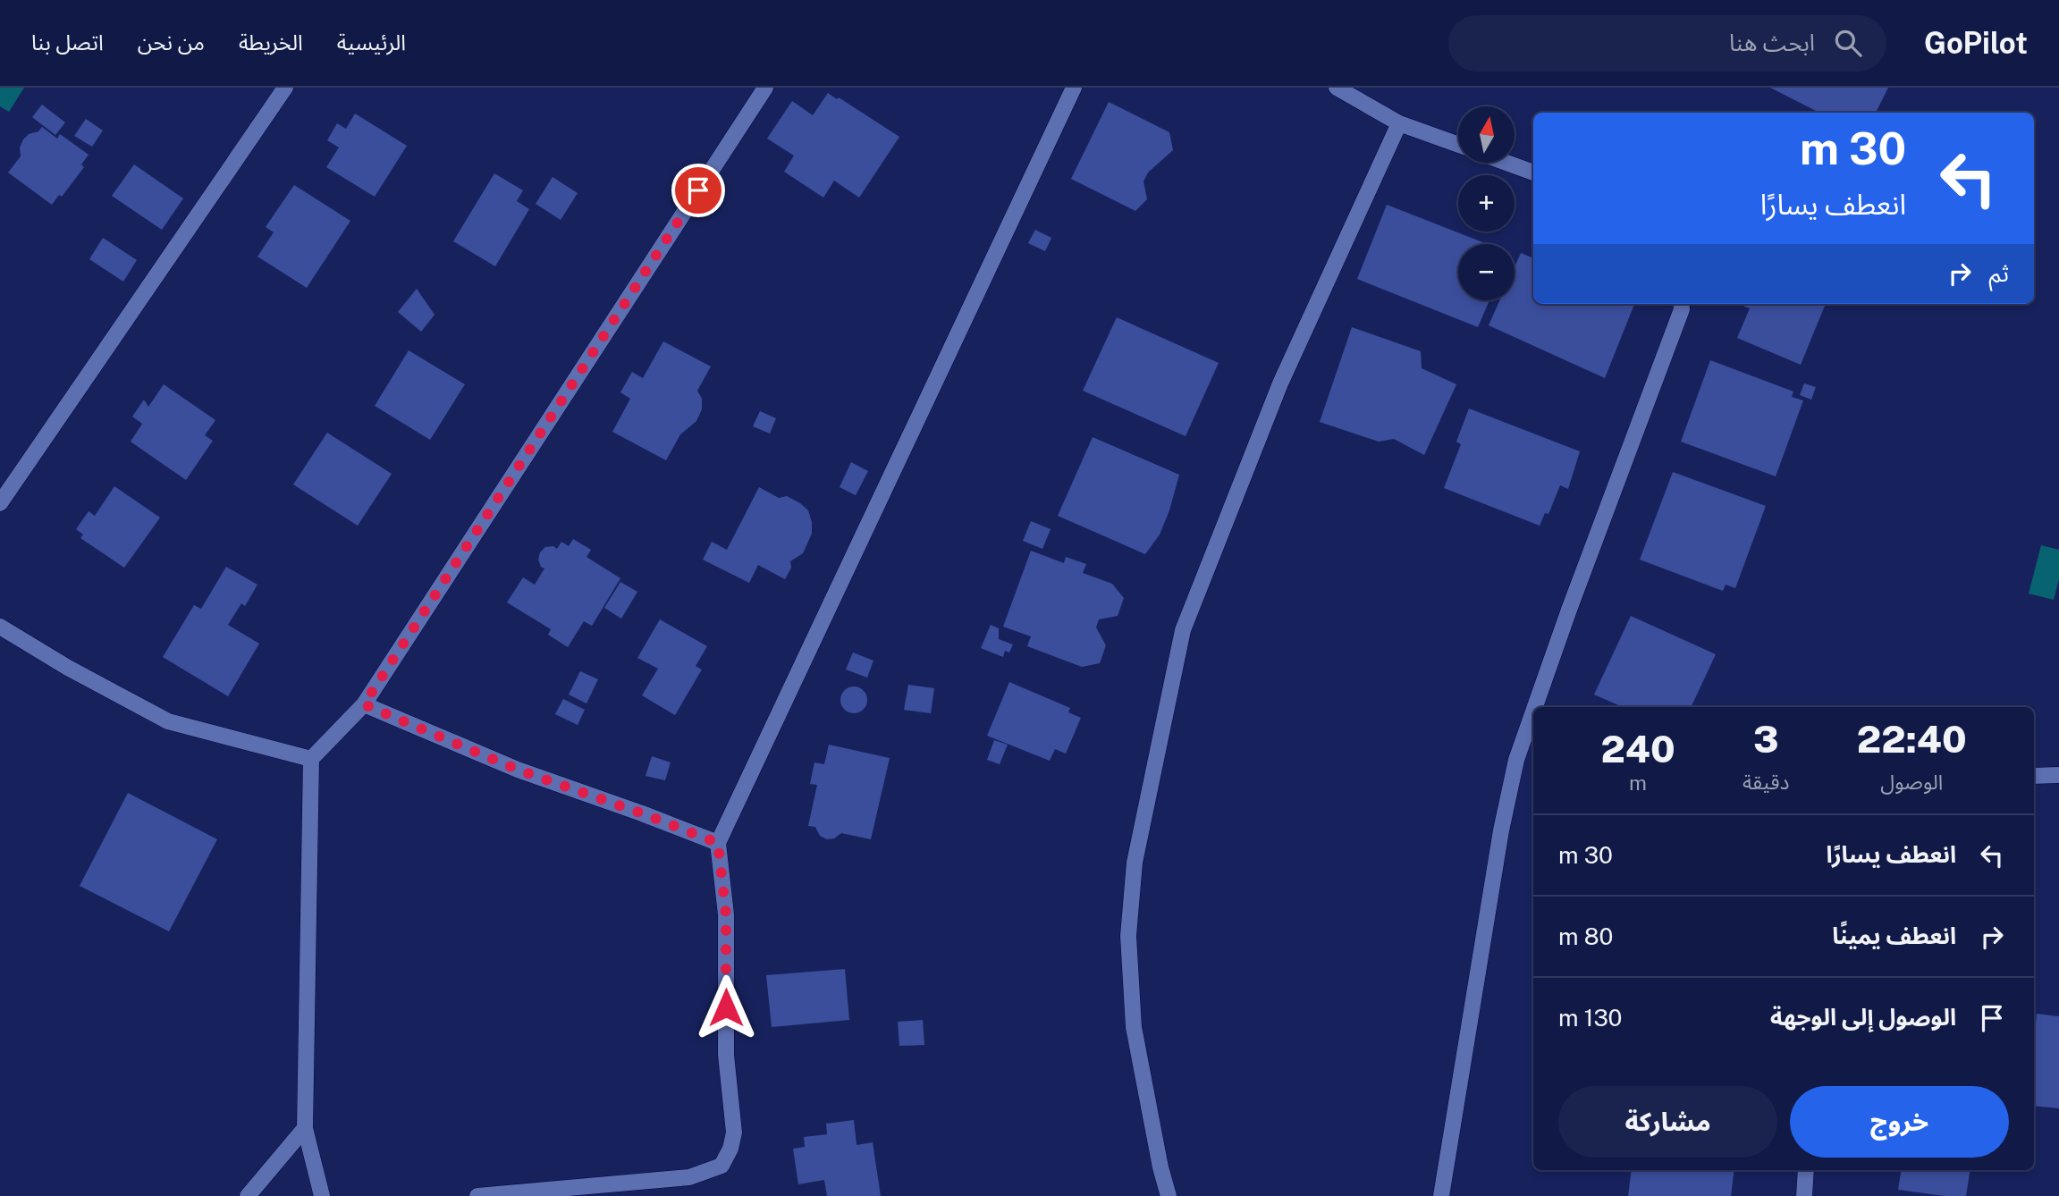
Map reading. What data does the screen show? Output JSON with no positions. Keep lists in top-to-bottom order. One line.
{"north":"top","page":{"header":"GoPilot","search":"ابحث هنا","nav":["الرئيسية","الخريطة","من نحن","اتصل بنا"],"map_buttons":["+","−"],"turn":["30 m","انعطف يسارًا"],"then":"ثم","eta":["22:40","الوصول","3","دقيقة","240","m"],"list":[{"name":"انعطف يسارًا","value":"30 m"},{"name":"انعطف يمينًا","value":"80 m"},{"name":"الوصول إلى الوجهة","value":"130 m"}],"buttons":["خروج","مشاركة"]}}
